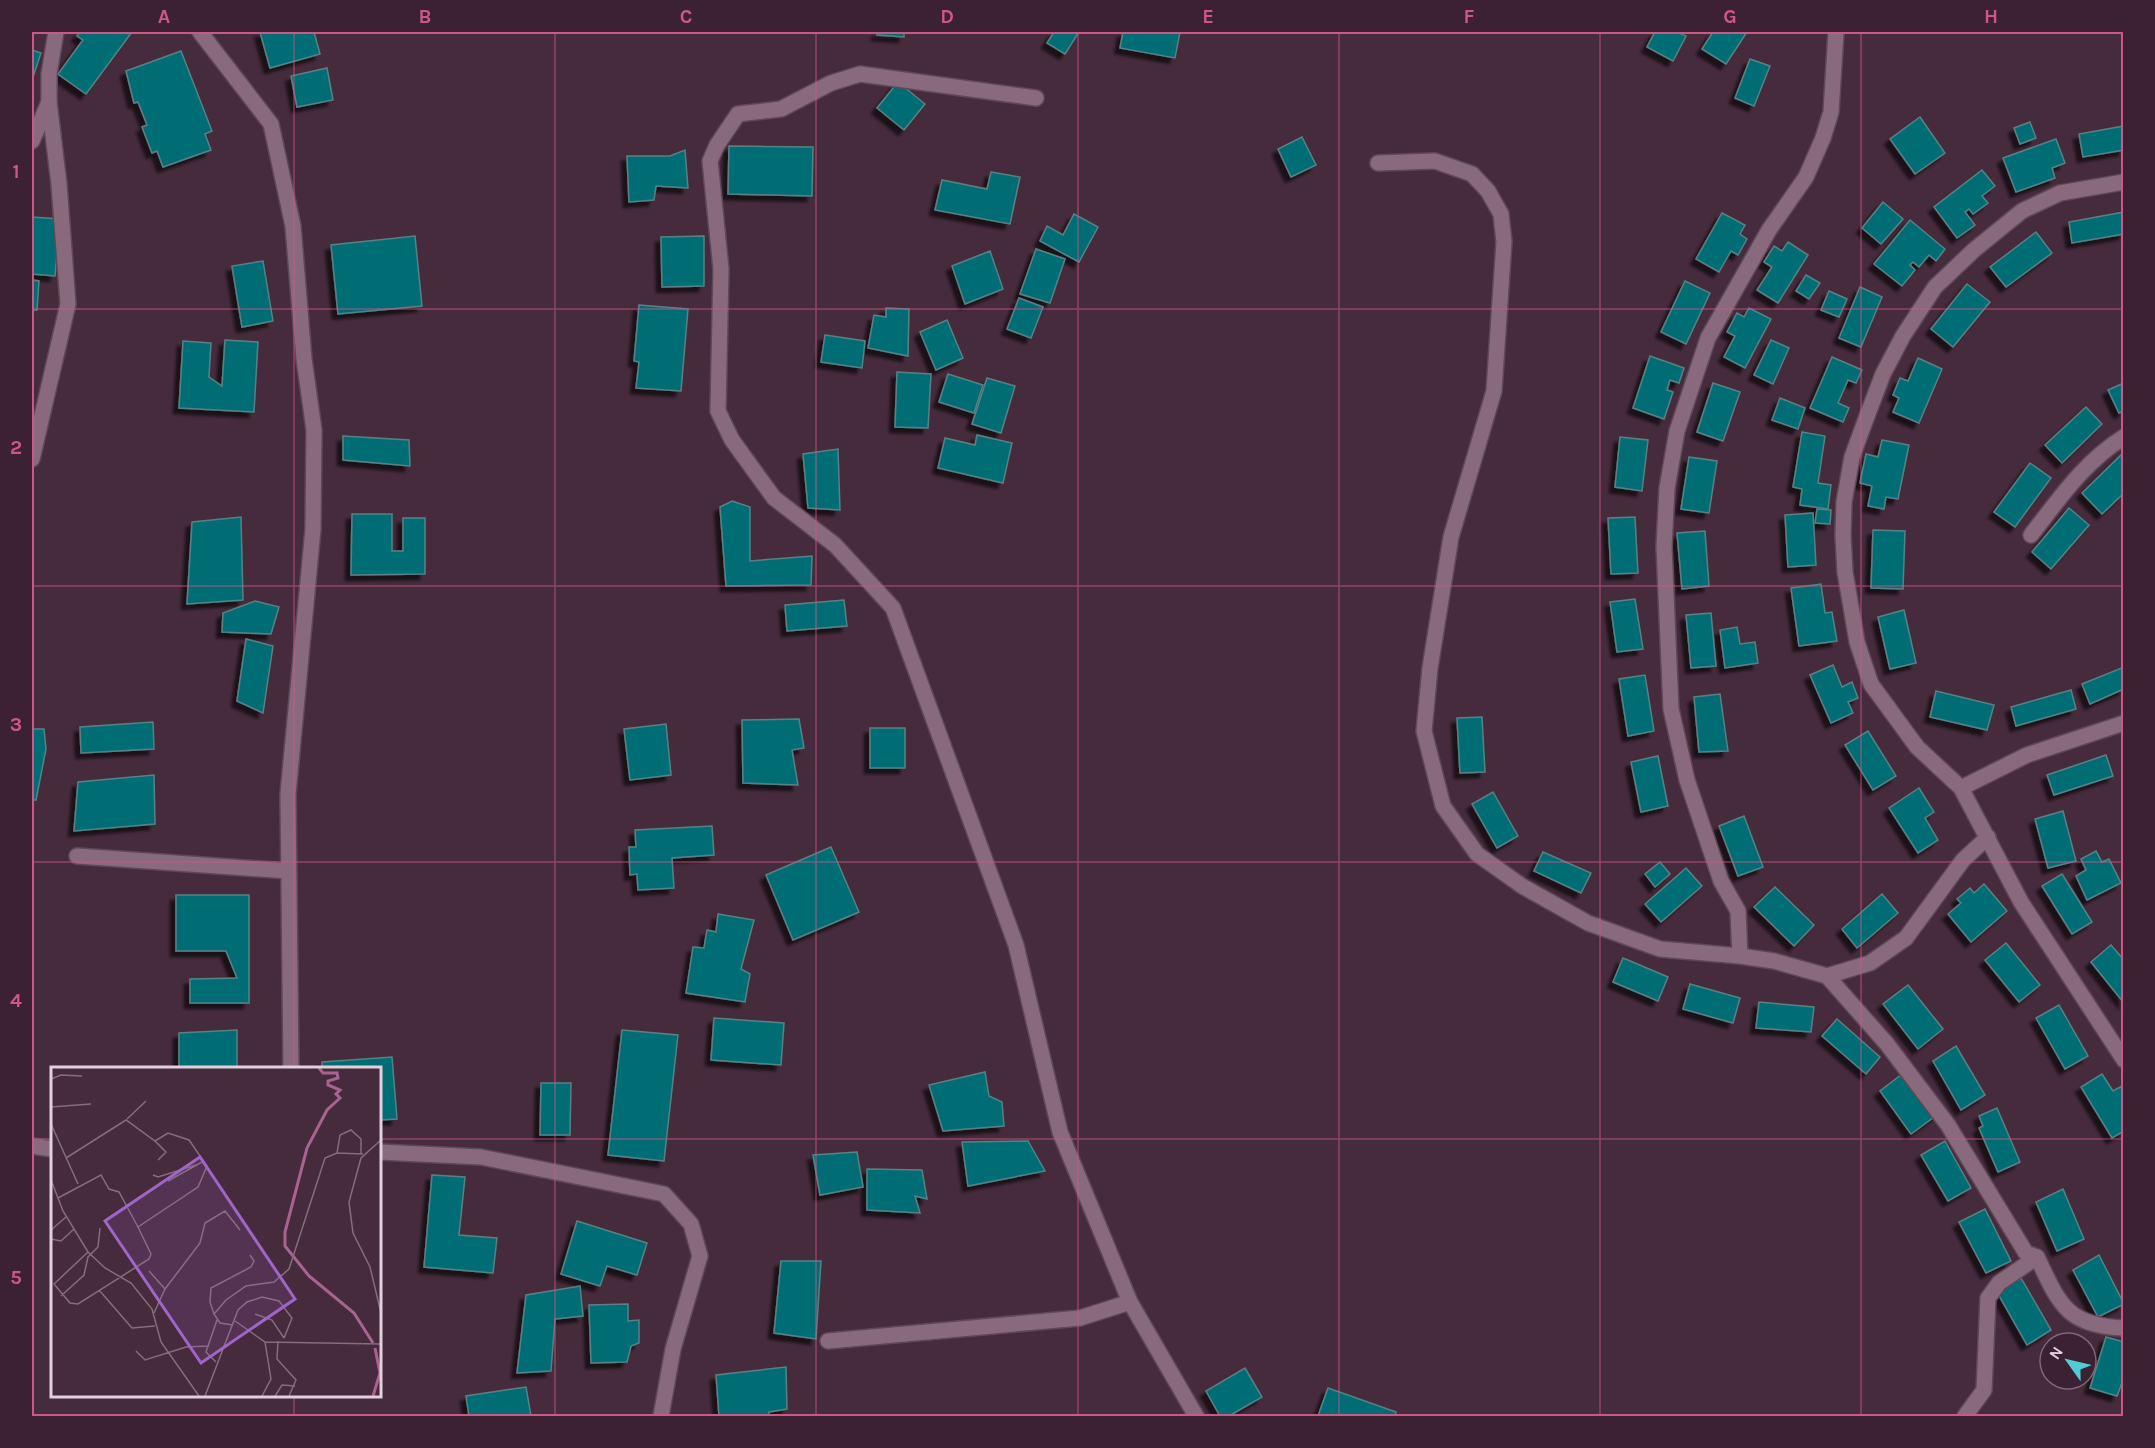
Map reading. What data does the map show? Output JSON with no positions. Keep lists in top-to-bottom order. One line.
{"north":"top left","grid":{"columns":["A","B","C","D","E","F","G","H"],"rows":["1","2","3","4","5"]}}
